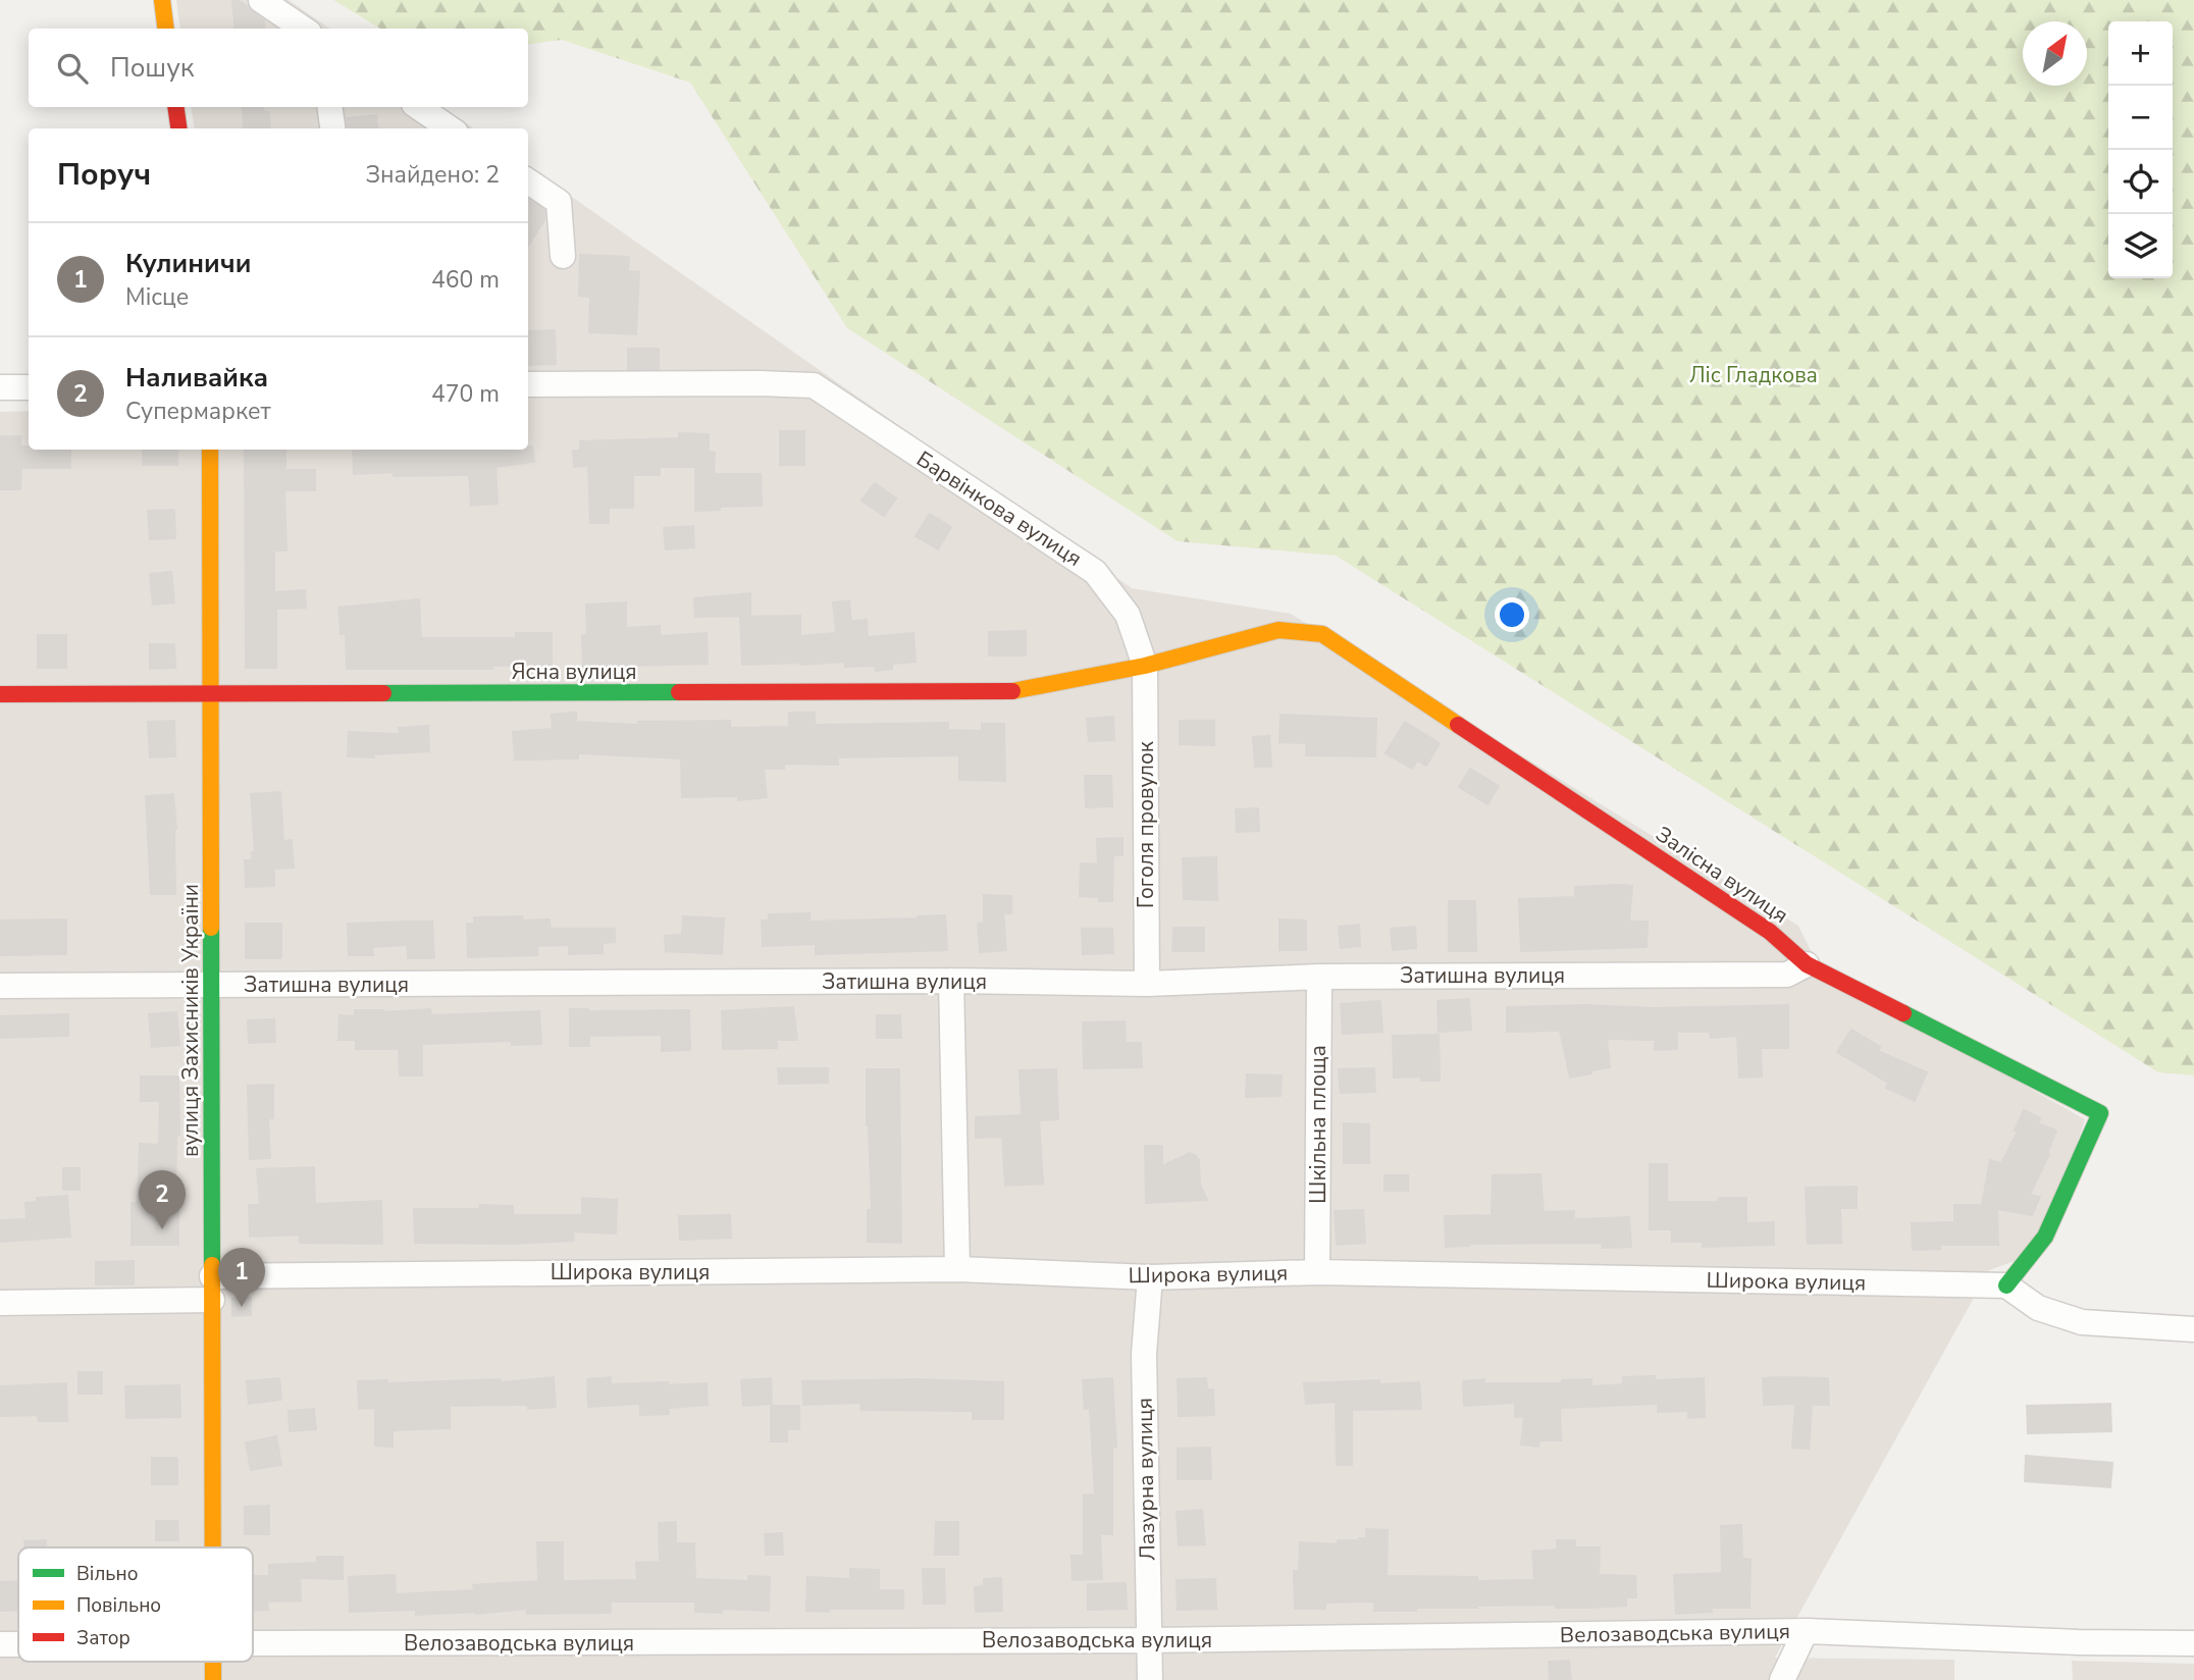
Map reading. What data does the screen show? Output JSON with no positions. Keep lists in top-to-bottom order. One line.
{"streets":{"street":["Барвінкова вулиця","Ясна вулиця","Гоголя провулок","Залісна вулиця","Затишна вулиця","вулиця Захисників України","Шкільна площа","Широка вулиця","Лазурна вулиця","Велозаводська вулиця"]},"crossings":[["Барвінкова вулиця","Ясна вулиця"],["Барвінкова вулиця","Гоголя провулок"],["Барвінкова вулиця","Залісна вулиця"],["Ясна вулиця","Гоголя провулок"],["Ясна вулиця","Залісна вулиця"],["Ясна вулиця","вулиця Захисників України"],["Гоголя провулок","Залісна вулиця"],["Гоголя провулок","Затишна вулиця"],["Залісна вулиця","Затишна вулиця"],["Залісна вулиця","Широка вулиця"],["Затишна вулиця","вулиця Захисників України"],["Затишна вулиця","Шкільна площа"],["вулиця Захисників України","Широка вулиця"],["Шкільна площа","Широка вулиця"],["Широка вулиця","Лазурна вулиця"],["Лазурна вулиця","Велозаводська вулиця"]],"parks":["Ліс Гладкова"],"legend":["Вільно","Повільно","Затор"],"north":"top right","page":{"map_buttons":["+","−"],"search":"Пошук","heading":["Поруч","Знайдено: 2"],"list":[{"mark":"1","name":"Кулиничи","note":"Місце","value":"460 m"},{"mark":"2","name":"Наливайка","note":"Супермаркет","value":"470 m"}],"pins":["2","1"]}}
